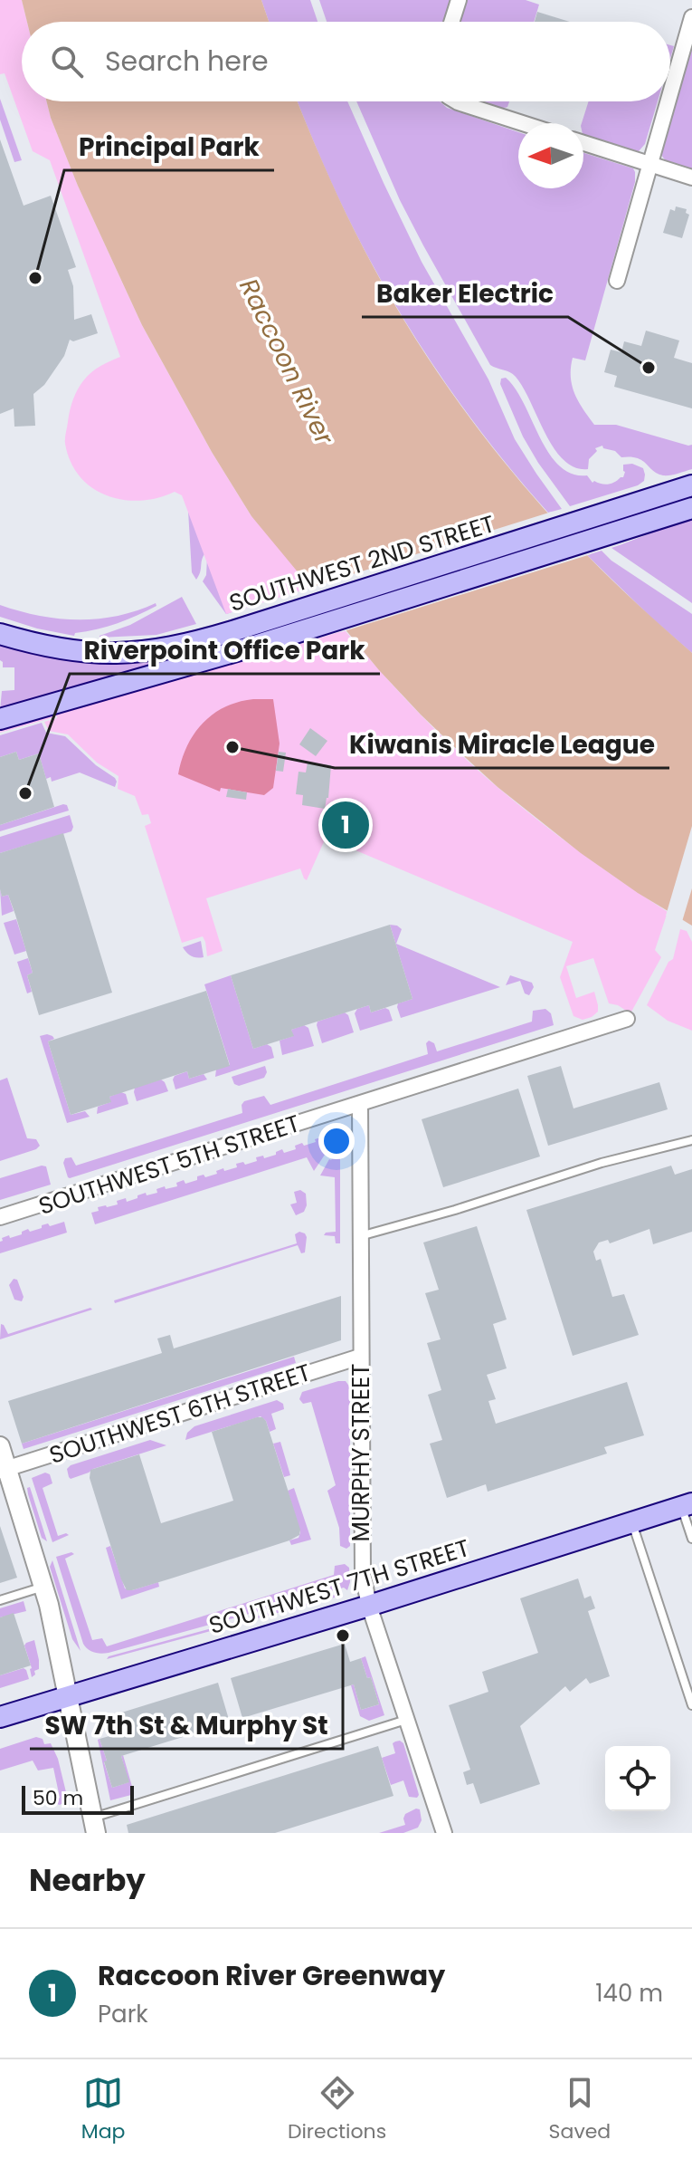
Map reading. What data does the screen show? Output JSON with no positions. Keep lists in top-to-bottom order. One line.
{"streets":{"main road":["SOUTHWEST 2ND STREET","SOUTHWEST 7TH STREET"],"street":["SOUTHWEST 5TH STREET","SOUTHWEST 6TH STREET","MURPHY STREET"]},"crossings":[["SOUTHWEST 5TH STREET","MURPHY STREET"],["SOUTHWEST 6TH STREET","MURPHY STREET"],["MURPHY STREET","SOUTHWEST 7TH STREET"]],"water":["Raccoon River"],"places":["Principal Park","Baker Electric","Kiwanis Miracle League","Riverpoint Office Park","SW 7th St & Murphy St"],"scale_bar":"50 m","north":"left","page":{"search":"Search here","pins":"1","scale":"50 m","heading":"Nearby","list":[{"mark":"1","name":"Raccoon River Greenway","note":"Park","value":"140 m"}],"nav":["Map","Directions","Saved"]}}
